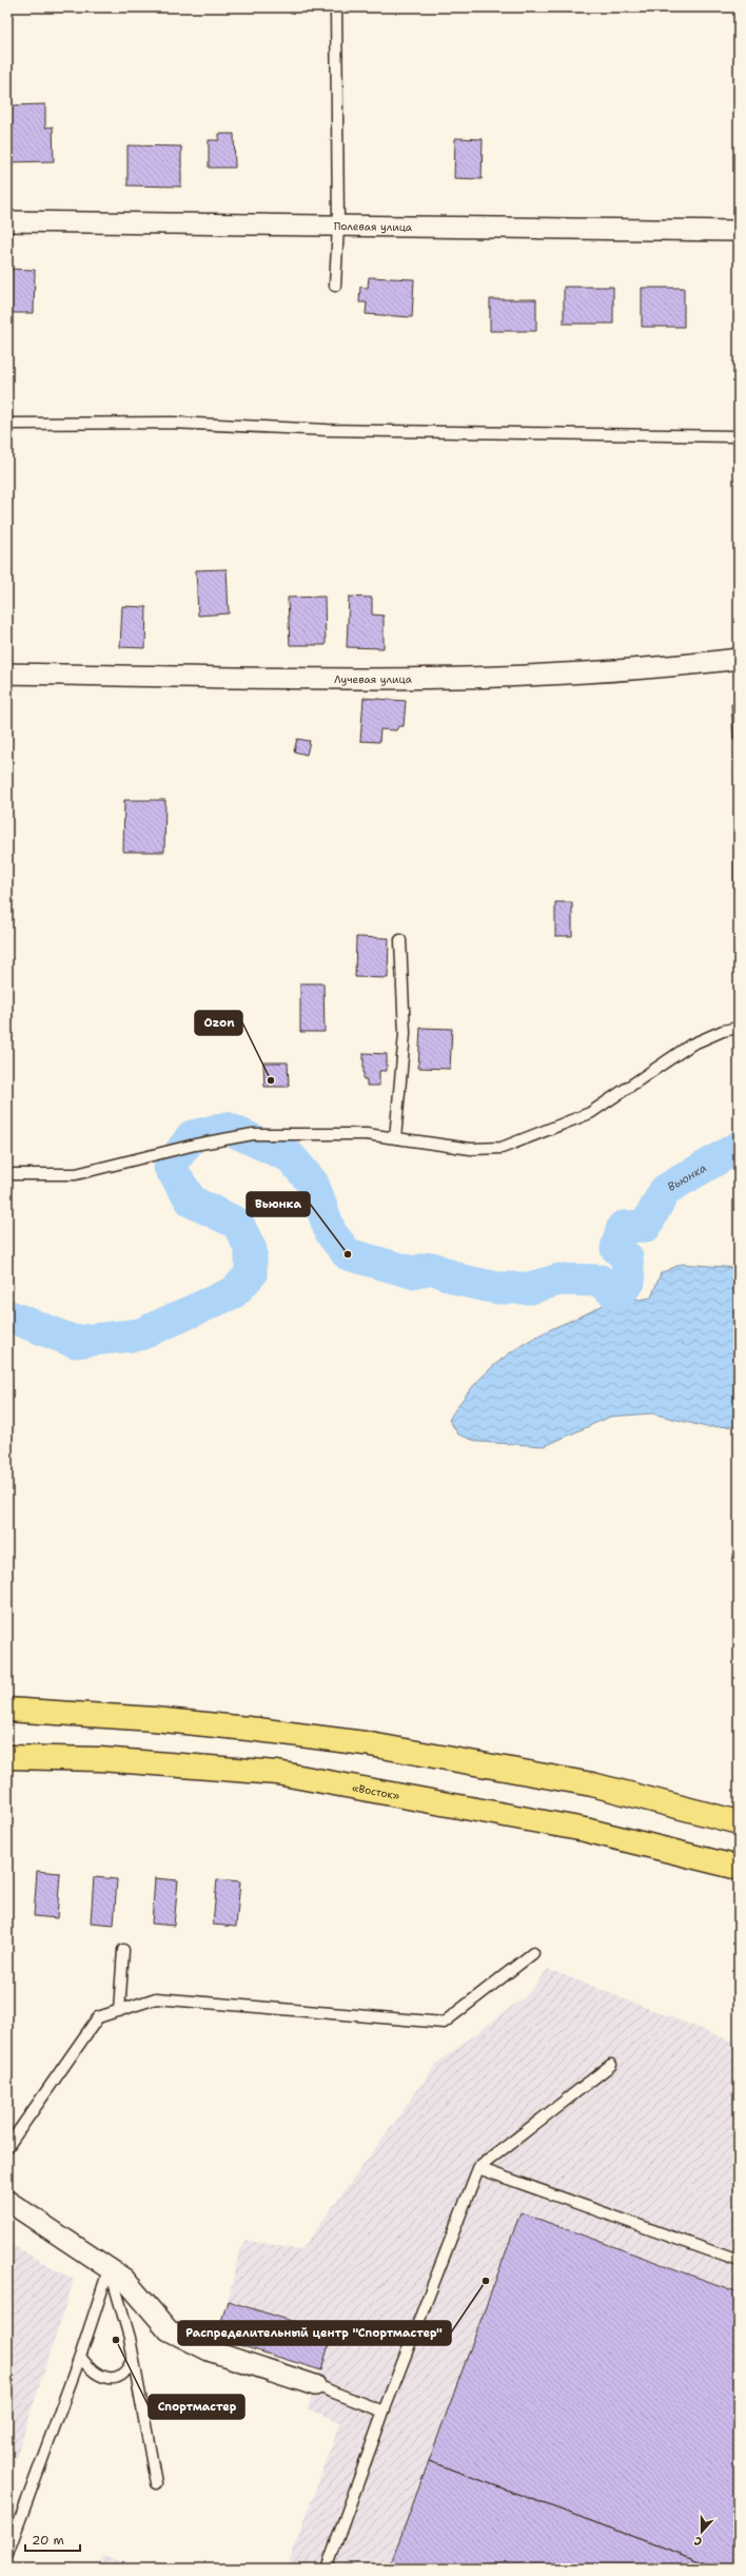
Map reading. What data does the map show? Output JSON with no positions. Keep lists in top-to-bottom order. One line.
{"streets":{"highway":["«Восток»"],"street":["Полевая улица","Лучевая улица"]},"water":["Вьюнка"],"places":["Ozon","Вьюнка","Распределительный центр \"Спортмастер\"","Спортмастер"],"scale_bar":"20 m","north":"bottom"}
